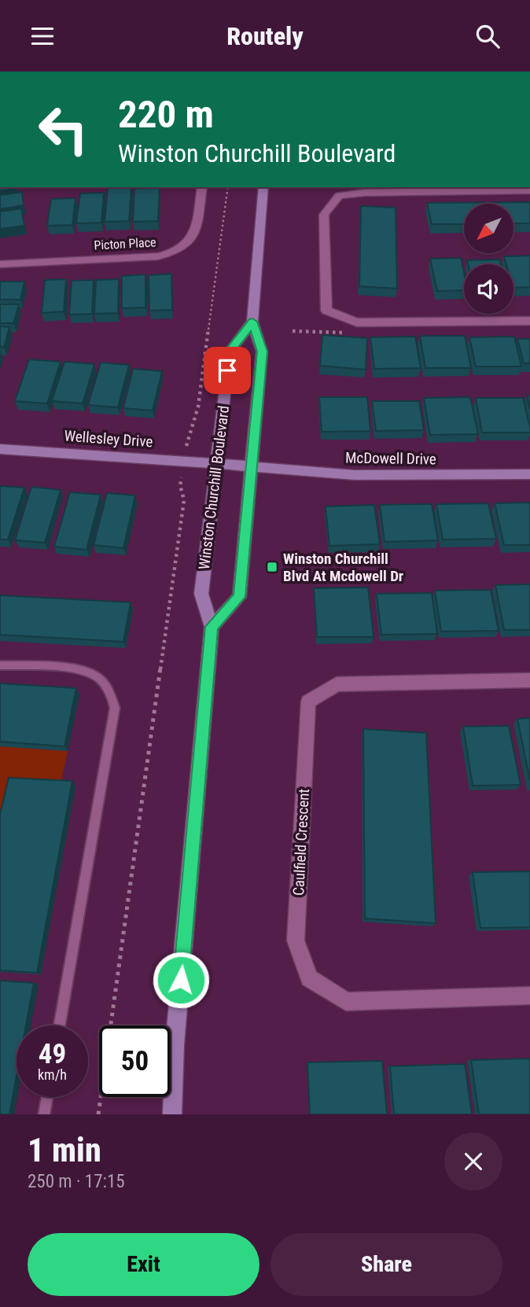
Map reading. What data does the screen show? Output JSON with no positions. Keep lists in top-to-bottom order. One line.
{"streets":{"main road":["Wellesley Drive","McDowell Drive","Winston Churchill Boulevard"],"street":["Picton Place","Caulfield Crescent"]},"crossings":[["Wellesley Drive","McDowell Drive"],["Wellesley Drive","Winston Churchill Boulevard"]],"places":{"transit":["Winston Churchill Blvd At Mcdowell Dr"]},"north":"bottom left","page":{"header":"Routely","turn":["220 m","Winston Churchill Boulevard"],"speed":"49 km/h","limit":"50","heading":["1 min","250 m · 17:15"],"buttons":["Exit","Share"]}}
